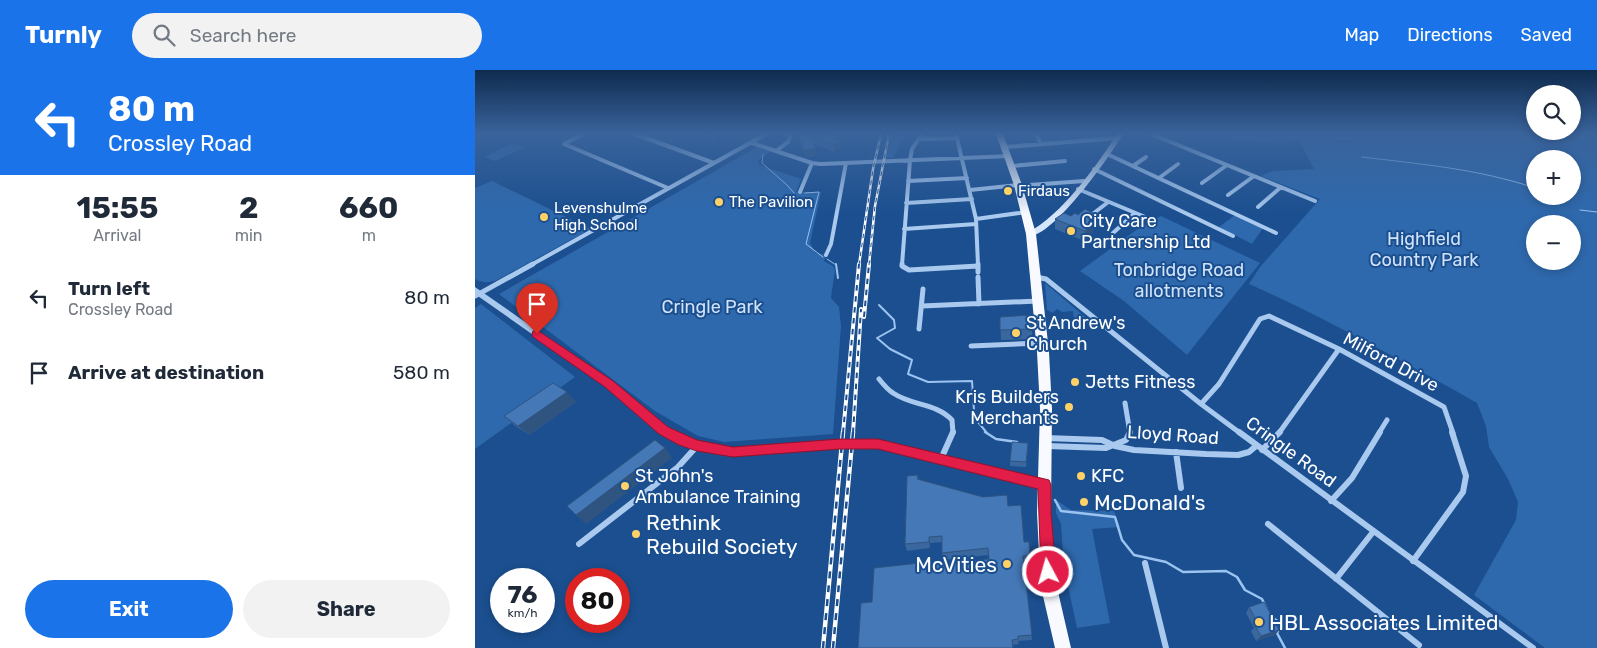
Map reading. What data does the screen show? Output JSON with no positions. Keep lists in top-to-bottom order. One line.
{"streets":{"street":["Milford Drive","Lloyd Road","Cringle Road"]},"crossings":[["Milford Drive","Cringle Road"],["Lloyd Road","Cringle Road"]],"parks":["Highfield Country Park","Tonbridge Road allotments","Cringle Park"],"places":["Firdaus","The Pavilion","Levenshulme High School","City Care Partnership Ltd","St Andrew's Church","Jetts Fitness","Kris Builders Merchants","KFC","St John's Ambulance Training","McDonald's","Rethink Rebuild Society","McVities","HBL Associates Limited"],"page":{"header":"Turnly","search":"Search here","nav":["Map","Directions","Saved"],"turn":["80 m","Crossley Road"],"map_buttons":["+","−"],"eta":["15:55","Arrival","2","min","660","m"],"list":[{"name":"Turn left","note":"Crossley Road","value":"80 m"},{"name":"Arrive at destination","value":"580 m"}],"speed":"76 km/h","limit":"80","buttons":["Exit","Share"]}}
